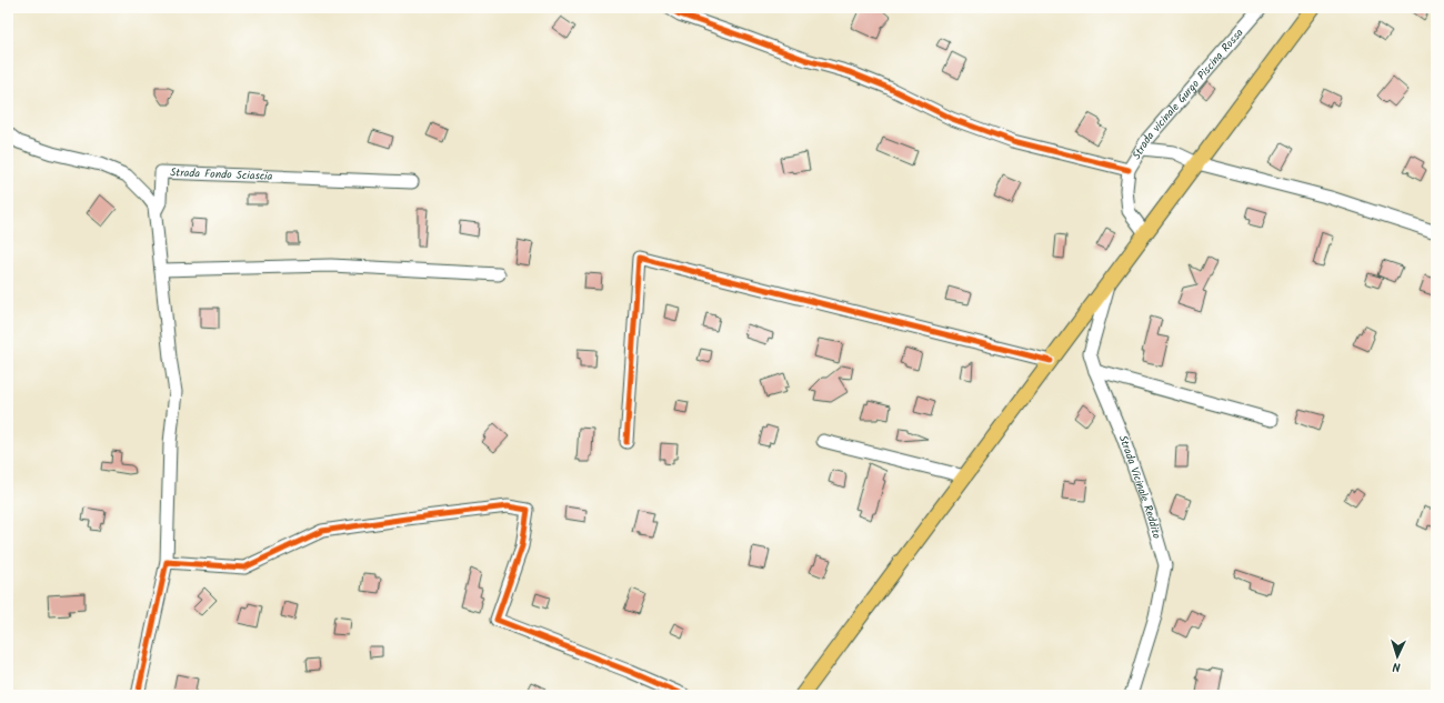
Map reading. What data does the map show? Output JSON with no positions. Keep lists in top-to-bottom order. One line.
{"streets":{"street":["Strada vicinale Gurgo Piscina Rossa","Strada Fondo Sciascia","Strada Vicinale Reddito"]},"north":"bottom"}
